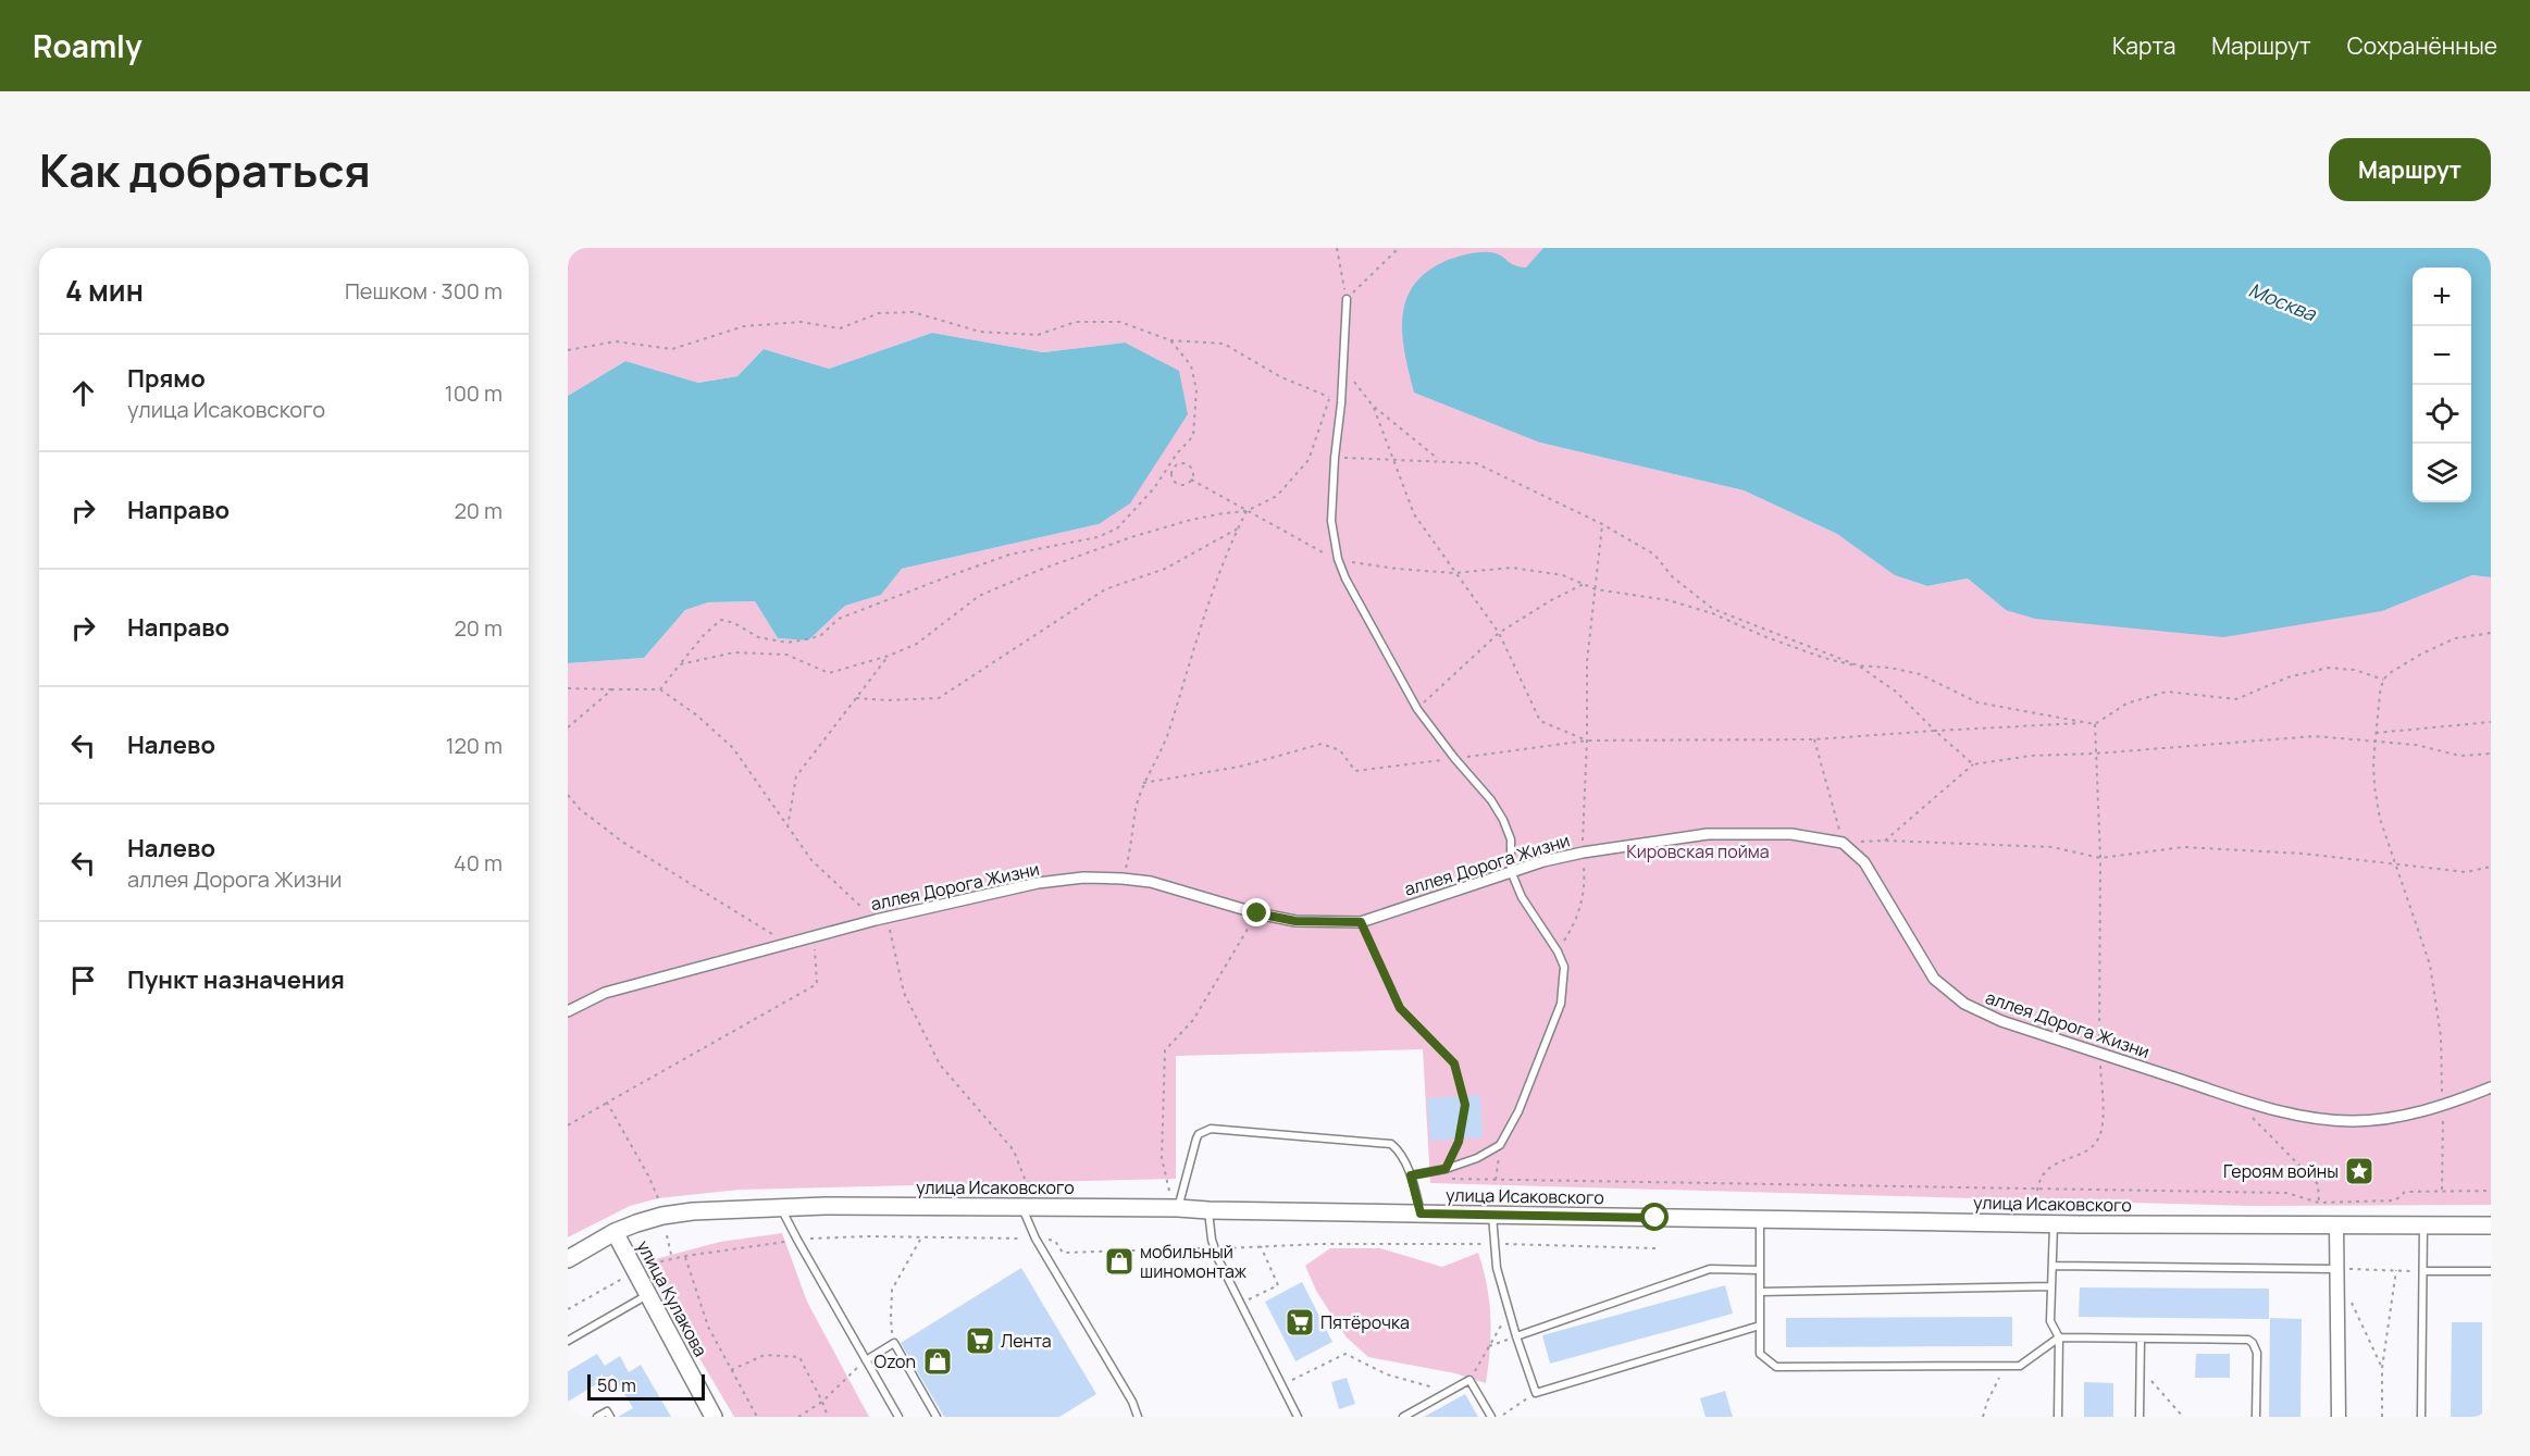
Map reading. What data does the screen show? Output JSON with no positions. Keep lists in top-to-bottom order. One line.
{"streets":{"street":["аллея Дорога Жизни","улица Исаковского","улица Кулакова"]},"crossings":[["улица Исаковского","улица Кулакова"]],"water":["Москва"],"parks":["Кировская пойма"],"places":{"place":["Героям войны"],"shop":["мобильный шиномонтаж","Ozon"],"supermarket":["Пятёрочка","Лента"]},"scale_bar":"50 m","page":{"header":"Roamly","nav":["Карта","Маршрут","Сохранённые"],"title":"Как добраться","buttons":"Маршрут","heading":["4 мин","Пешком · 300 m"],"map_buttons":["+","−"],"list":[["Прямо","улица Исаковского","100 m"],["Направо","20 m"],["Направо","20 m"],["Налево","120 m"],["Налево","аллея Дорога Жизни","40 m"],"Пункт назначения"],"scale":"50 m"}}
